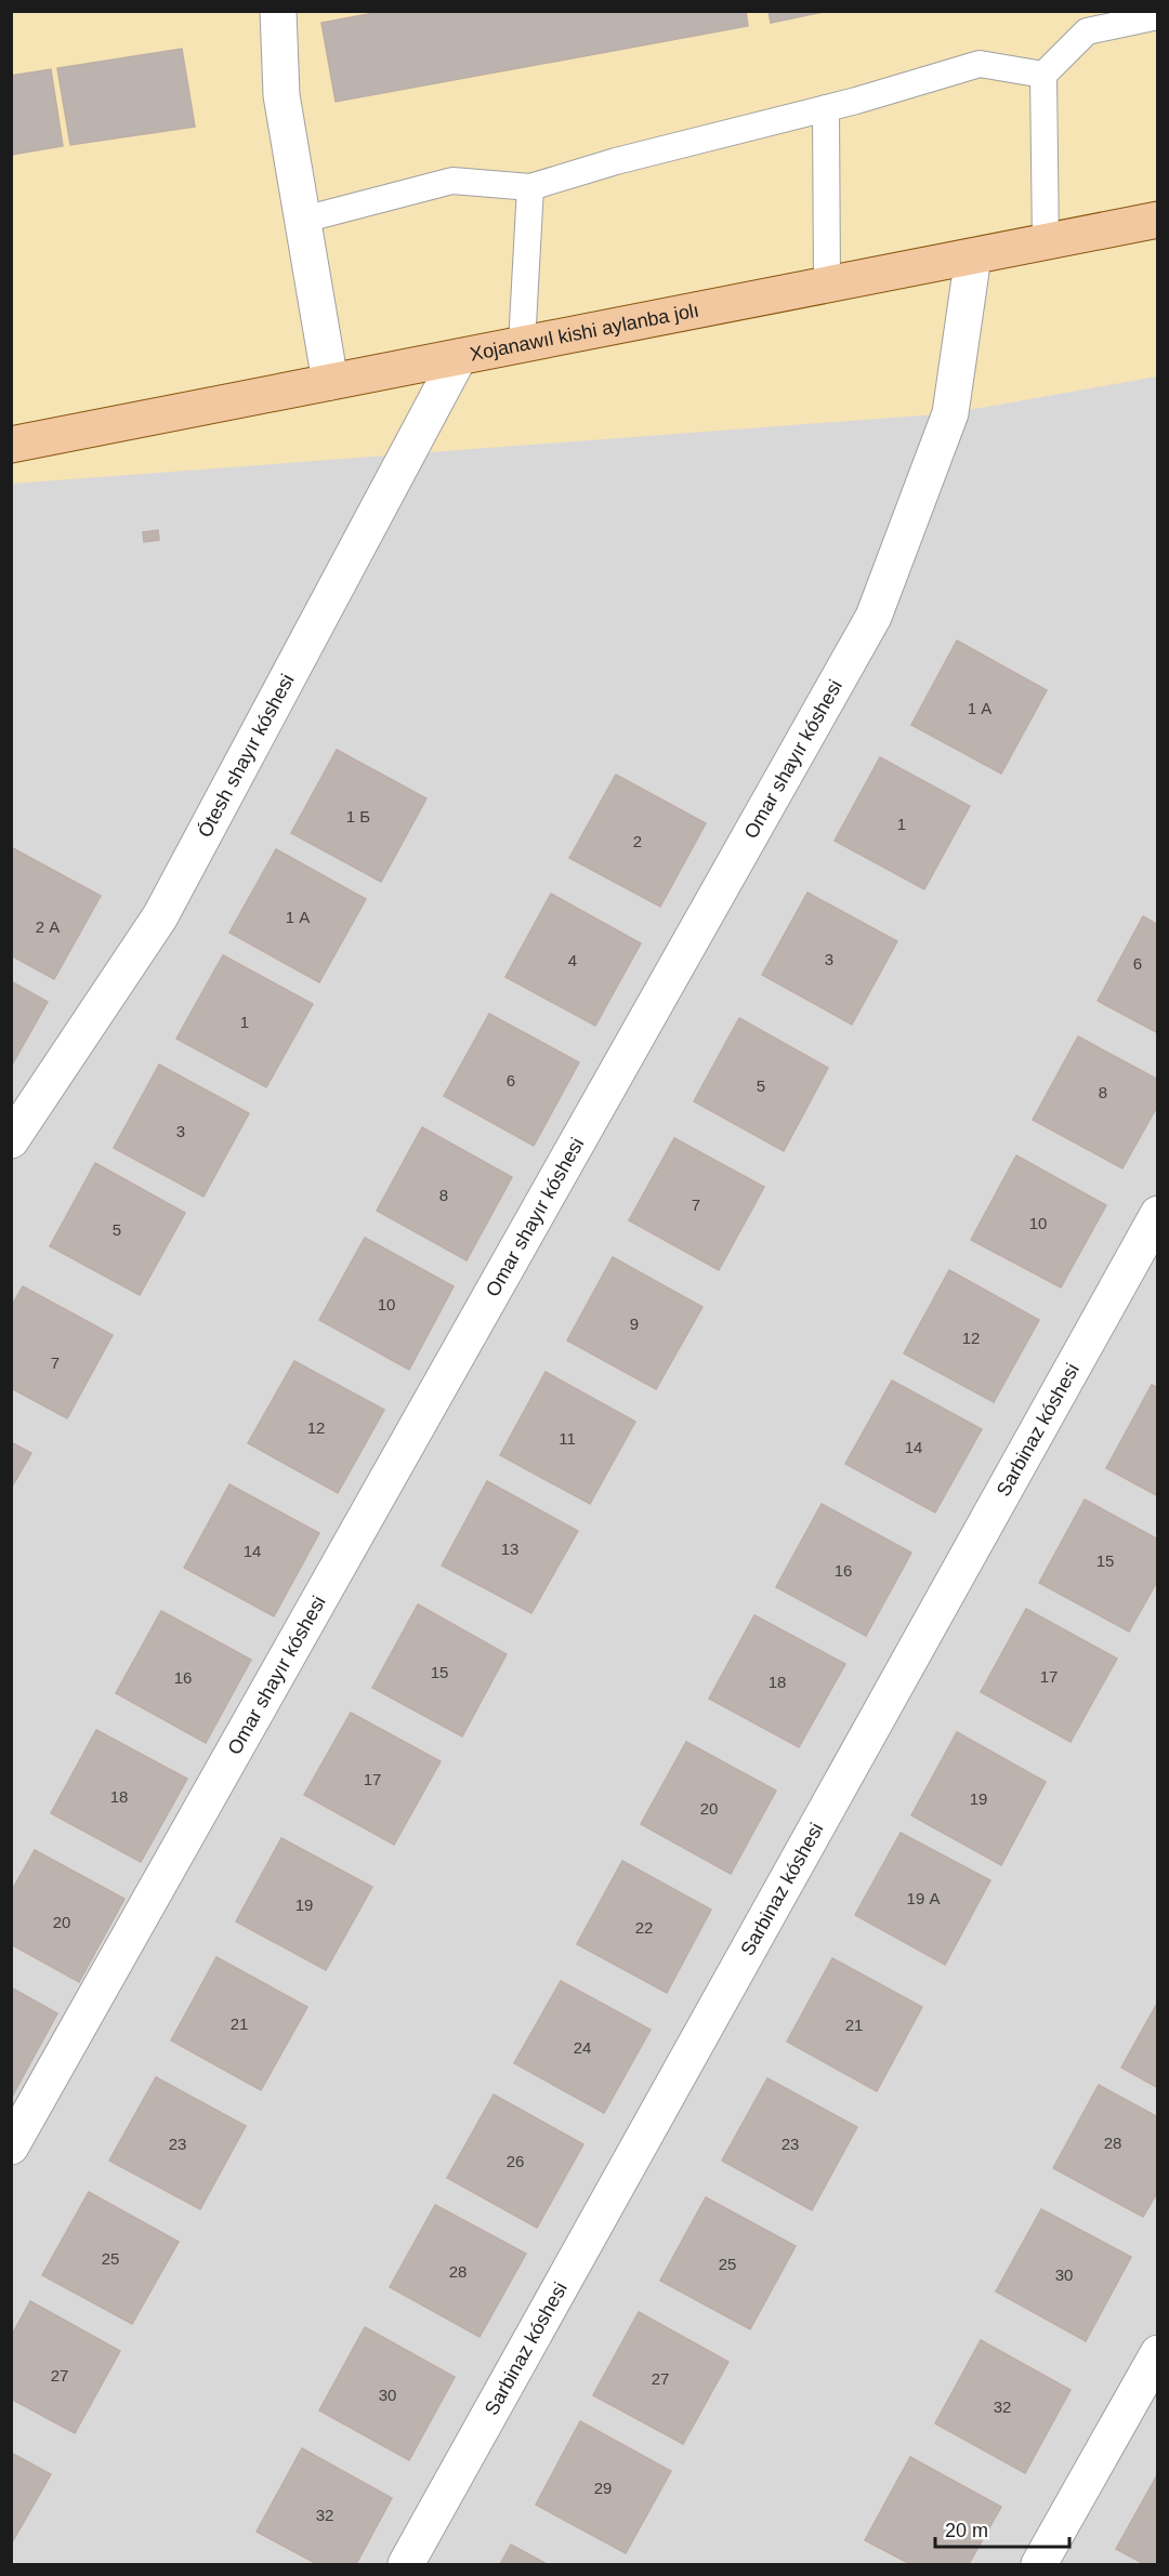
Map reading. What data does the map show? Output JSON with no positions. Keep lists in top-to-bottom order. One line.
{"streets":{"main road":["Xojanawıl kishi aylanba jolı"],"street":["Ótesh shayır kóshesi","Omar shayır kóshesi","Sarbinaz kóshesi"]},"crossings":[["Xojanawıl kishi aylanba jolı","Ótesh shayır kóshesi"],["Xojanawıl kishi aylanba jolı","Omar shayır kóshesi"]],"house_numbers":["1 А","1 Б","1","2","1 А","2 А","3","4","6","1","6","5","8","3","8","7","10","5","10","9","12","7","12","11","14","13","14","15","16","15","17","16","18","17","18","19","20","19 А","19","20","22","21","21","24","28","23","23","26","25","25","28","30","27","27","30","32","29","32"],"scale_bar":"20 m"}
